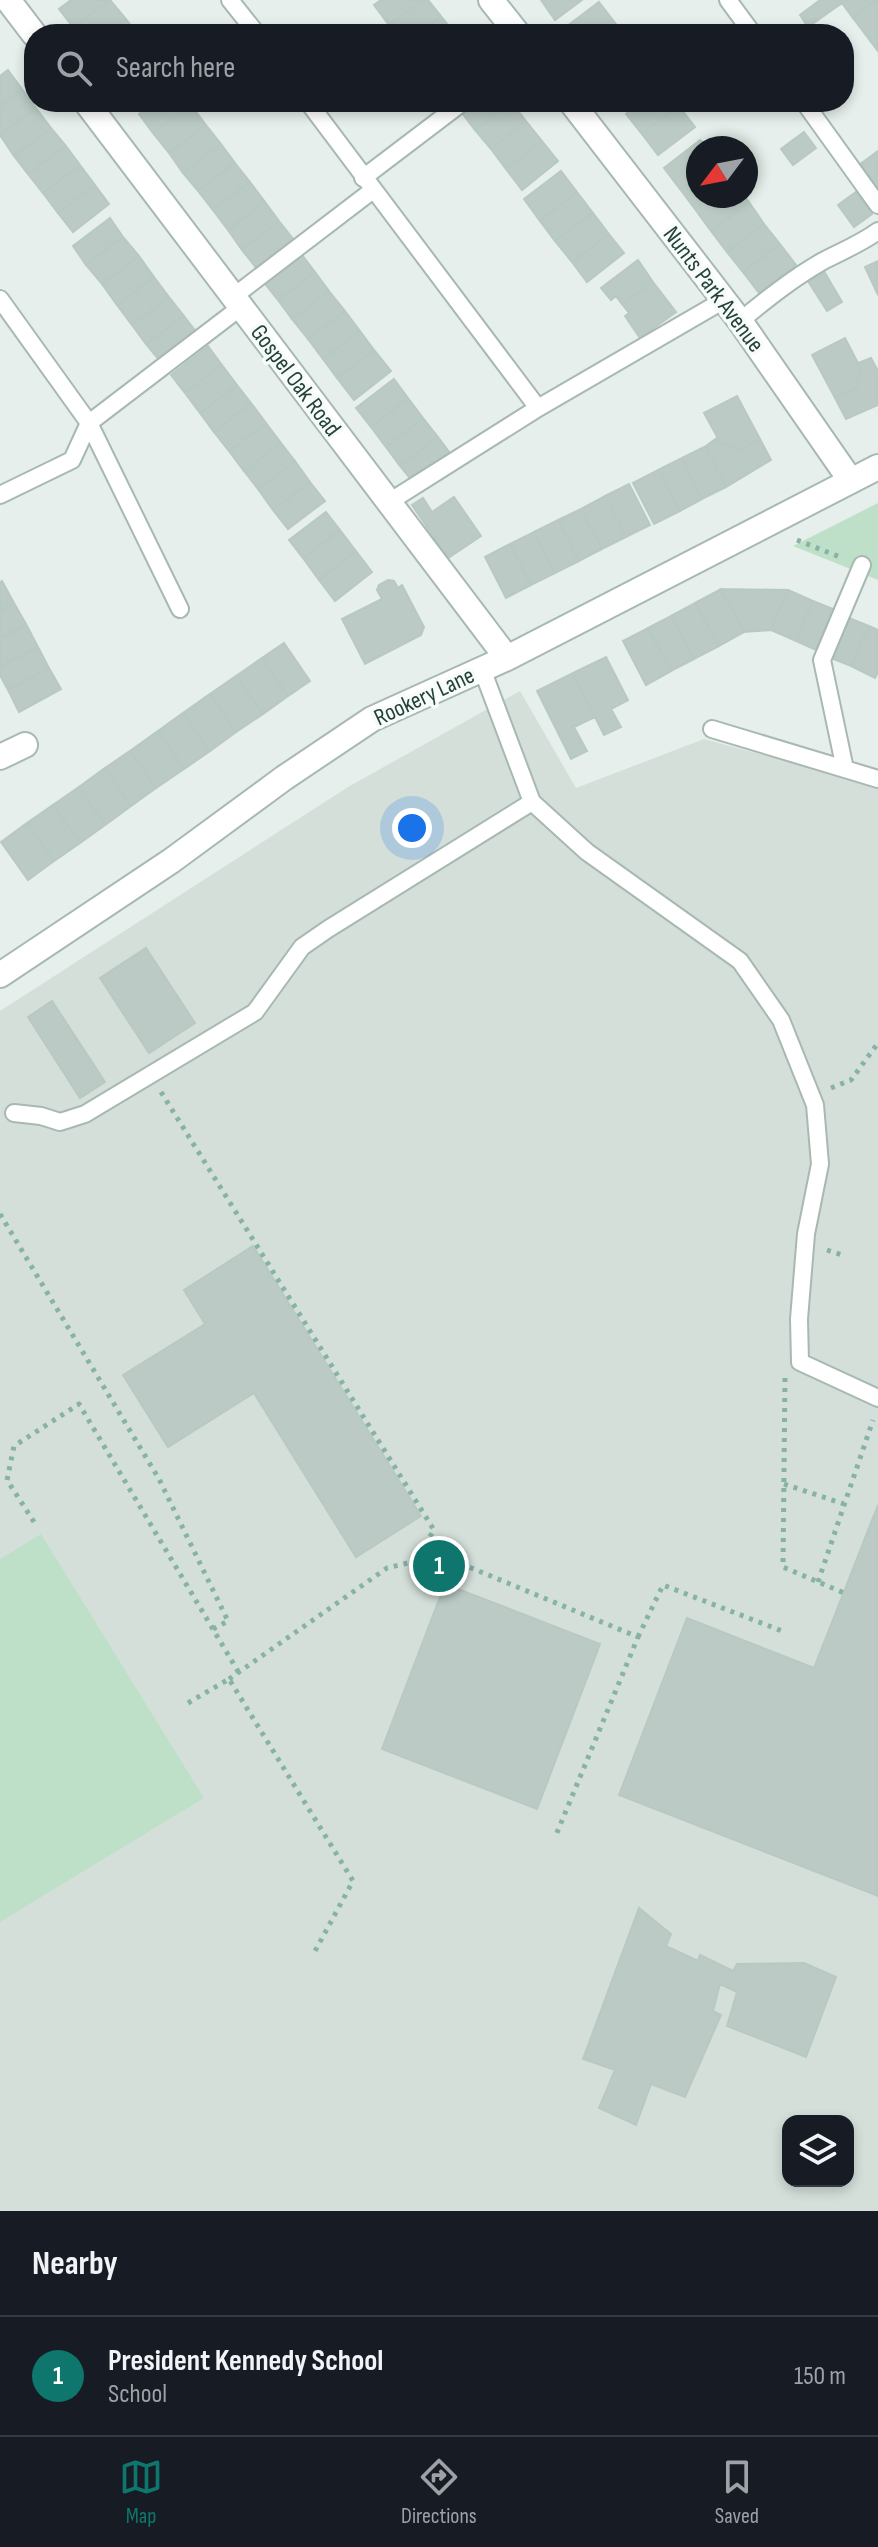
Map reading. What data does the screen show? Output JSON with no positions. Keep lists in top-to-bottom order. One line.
{"streets":{"street":["Nunts Park Avenue","Gospel Oak Road","Rookery Lane"]},"crossings":[["Nunts Park Avenue","Rookery Lane"],["Gospel Oak Road","Rookery Lane"]],"north":"bottom left","page":{"search":"Search here","pins":"1","heading":"Nearby","list":[{"mark":"1","name":"President Kennedy School","note":"School","value":"150 m"}],"nav":["Map","Directions","Saved"]}}
